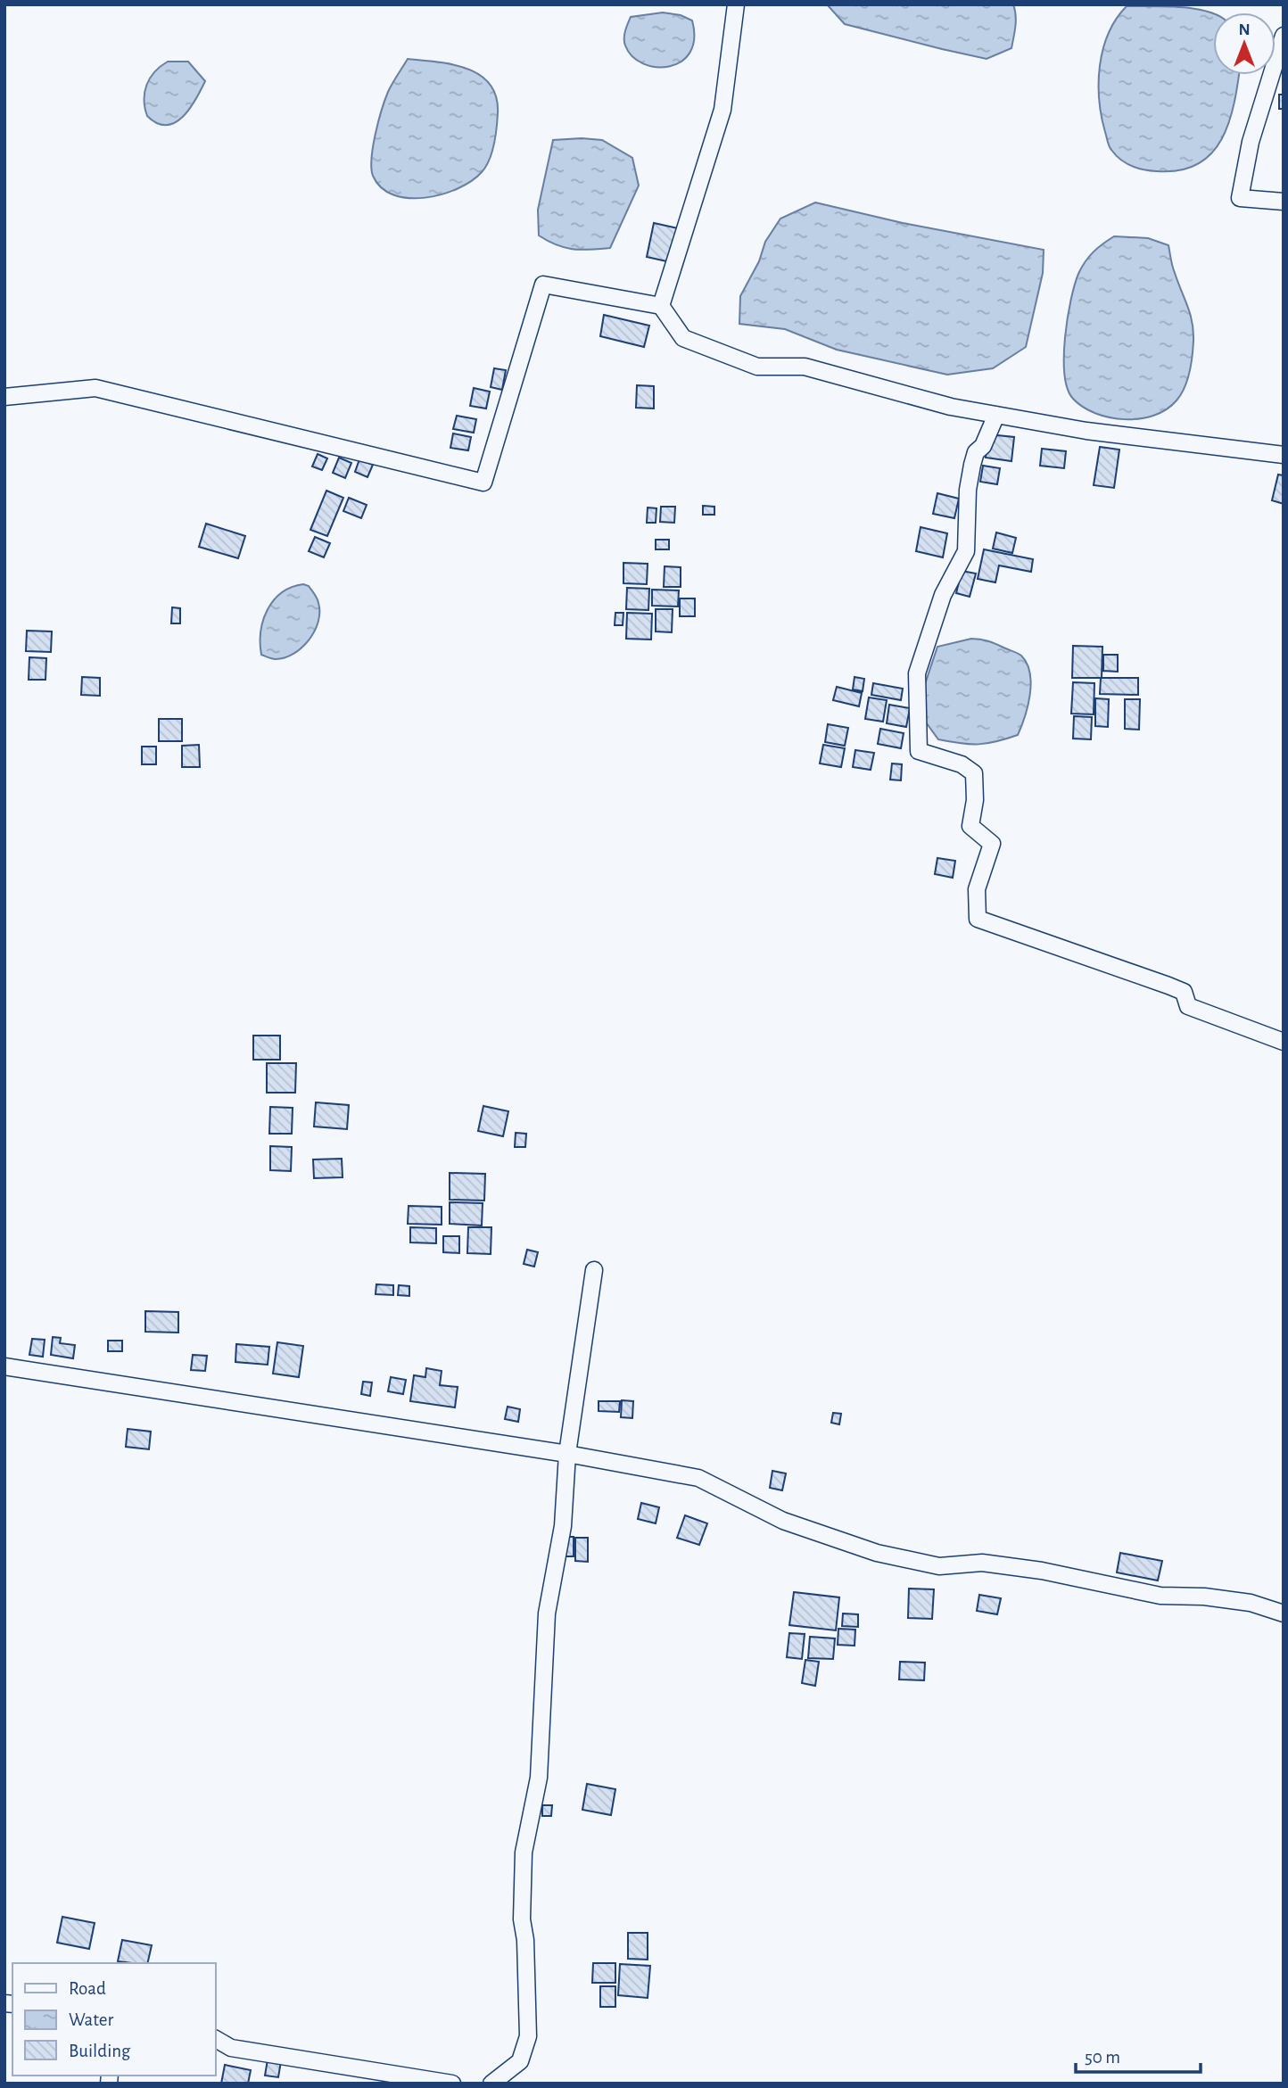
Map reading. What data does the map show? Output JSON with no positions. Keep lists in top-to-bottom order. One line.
{"legend":["Road","Water","Building"],"scale_bar":"50 m","north":"top"}
